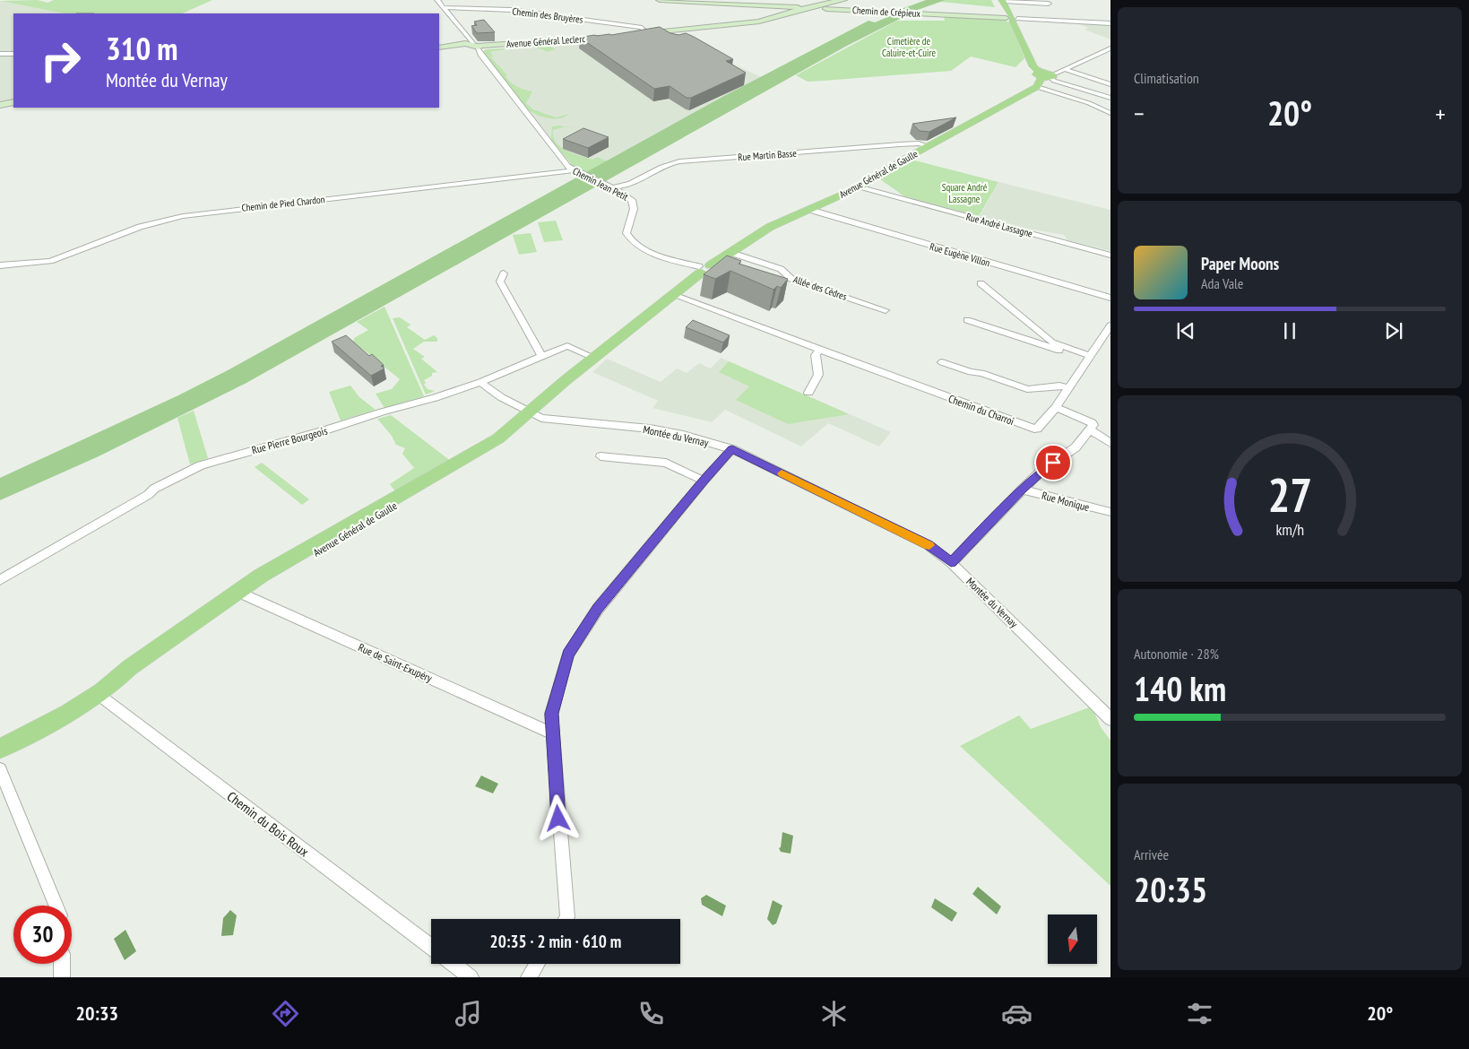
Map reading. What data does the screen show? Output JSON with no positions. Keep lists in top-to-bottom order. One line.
{"streets":{"main road":["Avenue Général de Gaulle"],"street":["Chemin de Crépieux","Chemin des Bruyères","Avenue Général Leclerc","Rue Martin Basse","Chemin Jean Petit","Chemin de Pied Chardon","Rue André Lassagne","Rue Eugène Villon","Allée des Cèdres","Chemin du Charroi","Montée du Vernay","Rue Pierre Bourgeois","Rue Monique","Rue de Saint-Exupéry","Chemin du Bois Roux"]},"crossings":[["Chemin des Bruyères","Chemin Jean Petit"],["Avenue Général Leclerc","Chemin Jean Petit"],["Rue Martin Basse","Avenue Général de Gaulle"],["Rue Martin Basse","Chemin Jean Petit"],["Avenue Général de Gaulle","Chemin Jean Petit"],["Avenue Général de Gaulle","Rue André Lassagne"],["Avenue Général de Gaulle","Rue Eugène Villon"],["Avenue Général de Gaulle","Allée des Cèdres"],["Avenue Général de Gaulle","Chemin du Charroi"],["Avenue Général de Gaulle","Montée du Vernay"],["Avenue Général de Gaulle","Rue Pierre Bourgeois"],["Avenue Général de Gaulle","Rue de Saint-Exupéry"],["Avenue Général de Gaulle","Chemin du Bois Roux"],["Chemin Jean Petit","Chemin de Pied Chardon"],["Montée du Vernay","Rue Pierre Bourgeois"]],"parks":["Cimetière de Caluire-et-Cuire","Square André Lassagne"],"north":"bottom","page":{"tile":["Climatisation",["Autonomie · 28%","140 km"],["Arrivée","20:35"]],"turn":["310 m","Montée du Vernay"],"heat":["−","20°","+"],"song":["Paper Moons","Ada Vale"],"limit":"30","trip":"20:35 · 2 min · 610 m","tabs":["20:33","20°"],"gauge":["27","km/h"]}}
